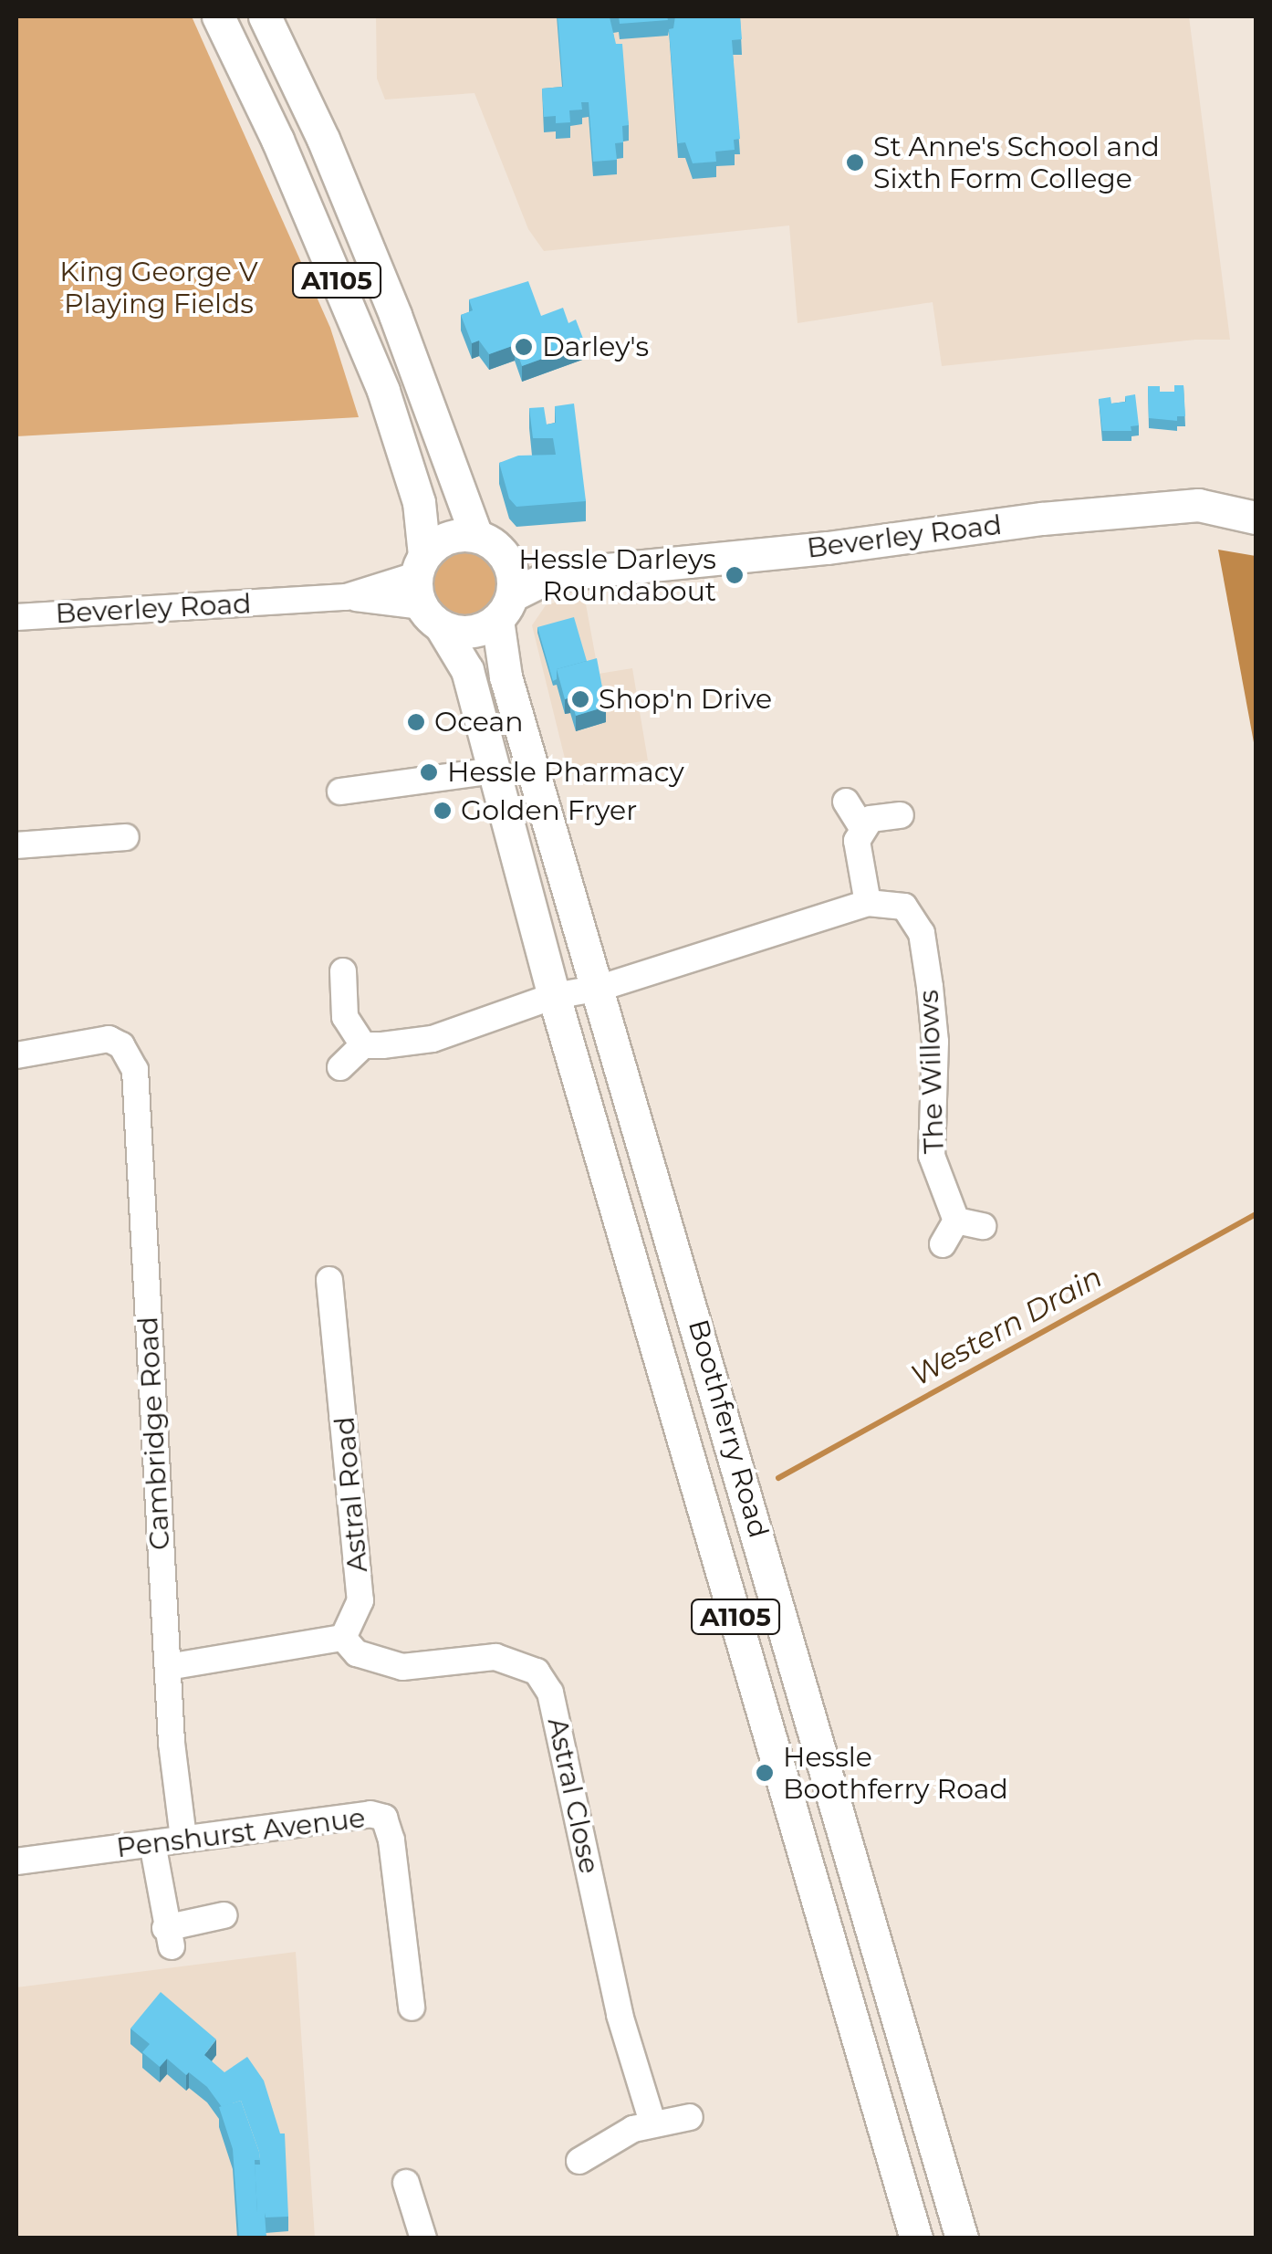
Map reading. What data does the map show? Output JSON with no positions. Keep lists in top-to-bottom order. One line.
{"streets":{"main road":["A1105","Beverley Road","Boothferry Road"],"street":["The Willows","Cambridge Road","Astral Road","Astral Close","Penshurst Avenue"]},"crossings":[["A1105","Beverley Road"],["A1105","Boothferry Road"],["Beverley Road","Boothferry Road"],["Cambridge Road","Penshurst Avenue"],["Astral Road","Astral Close"]],"water":["Western Drain"],"parks":["King George V Playing Fields"],"places":["St Anne's School and Sixth Form College","Darley's","Hessle Darleys Roundabout","Shop'n Drive","Ocean","Hessle Pharmacy","Golden Fryer","Hessle Boothferry Road"]}
